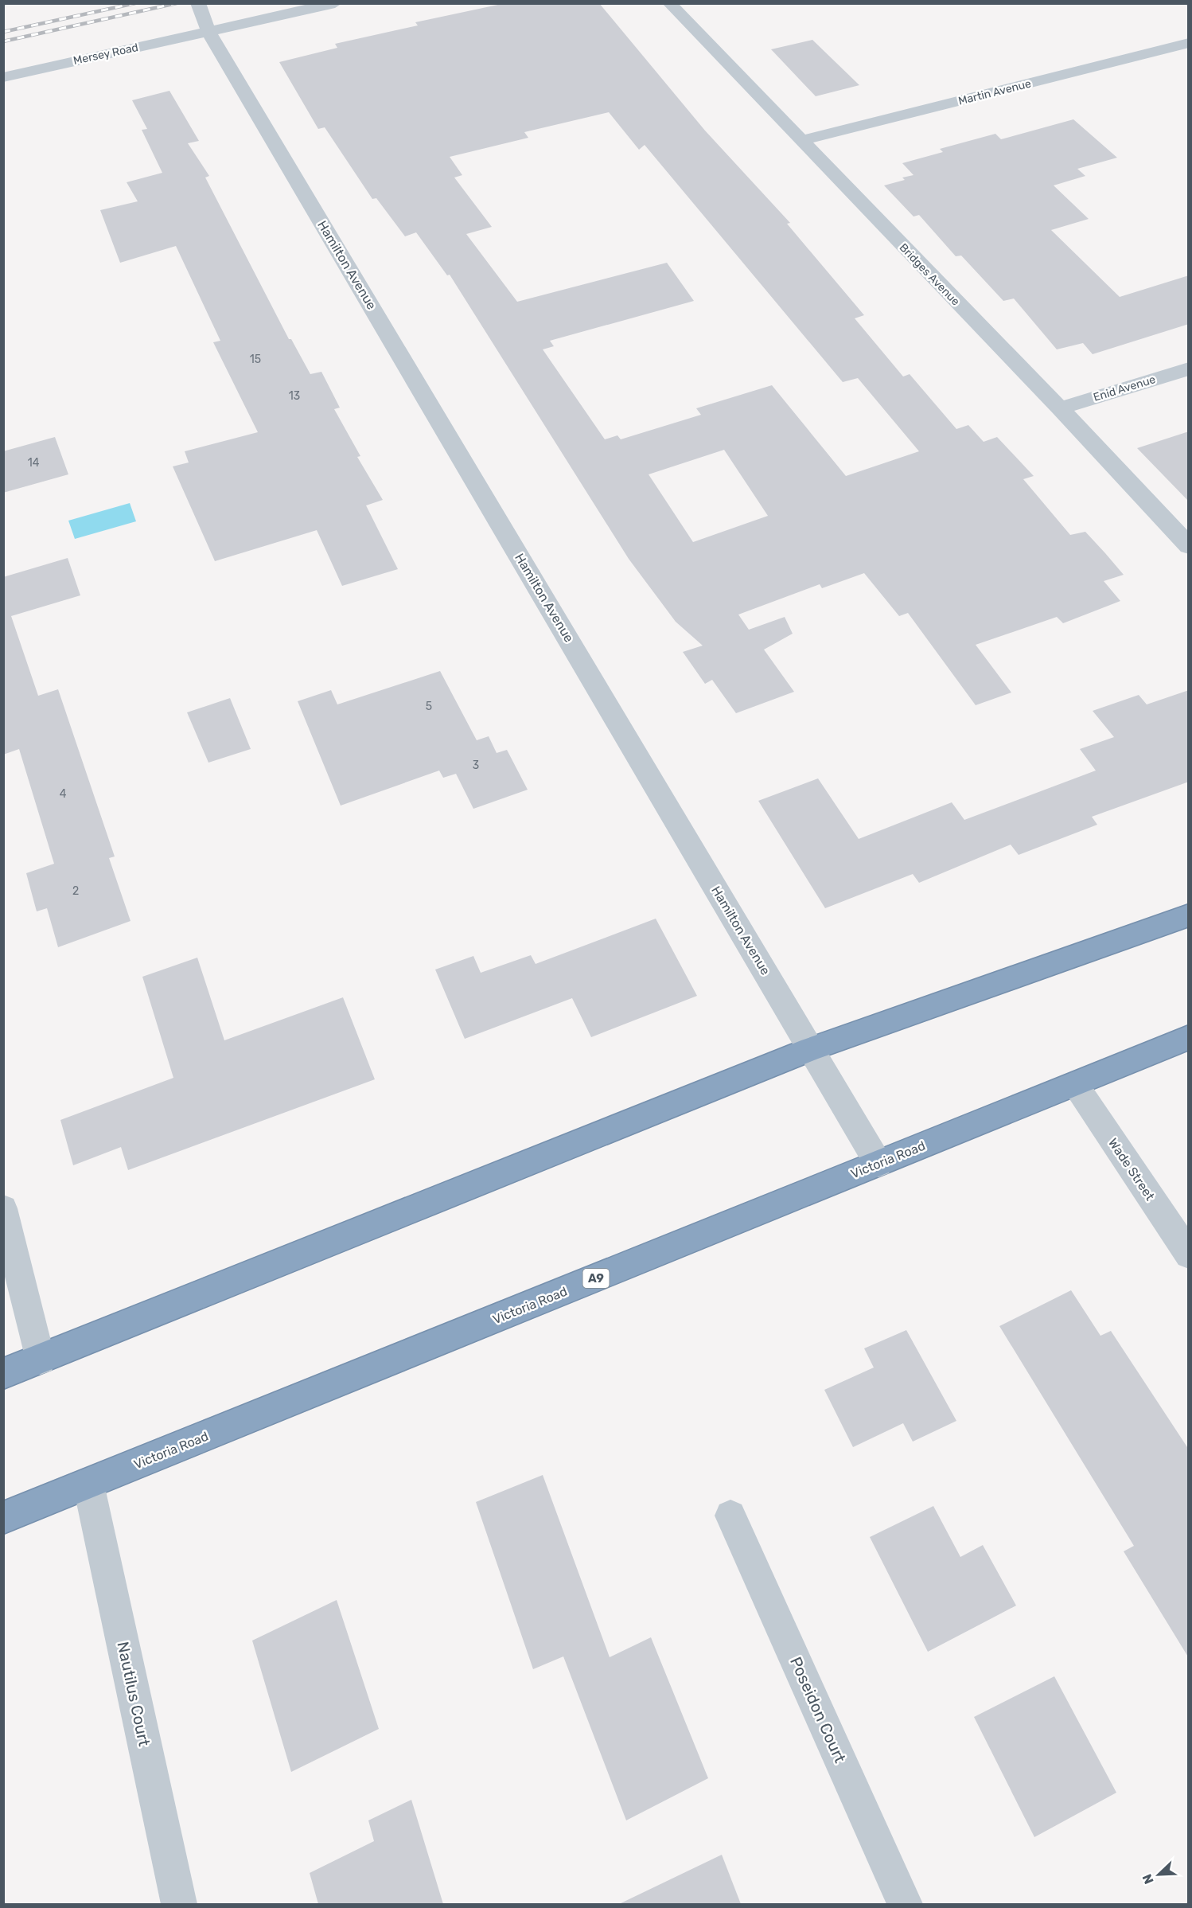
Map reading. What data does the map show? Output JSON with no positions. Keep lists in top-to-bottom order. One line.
{"streets":{"highway":["Victoria Road","A9"],"street":["Mersey Road","Martin Avenue","Hamilton Avenue","Bridges Avenue","Enid Avenue","Wade Street","Nautilus Court","Poseidon Court"]},"crossings":[["Mersey Road","Hamilton Avenue"],["Martin Avenue","Bridges Avenue"],["Hamilton Avenue","Victoria Road"],["Bridges Avenue","Enid Avenue"],["Victoria Road","Wade Street"],["Victoria Road","Nautilus Court"]],"house_numbers":["15","13","14","5","3","4","2"],"north":"bottom left"}
